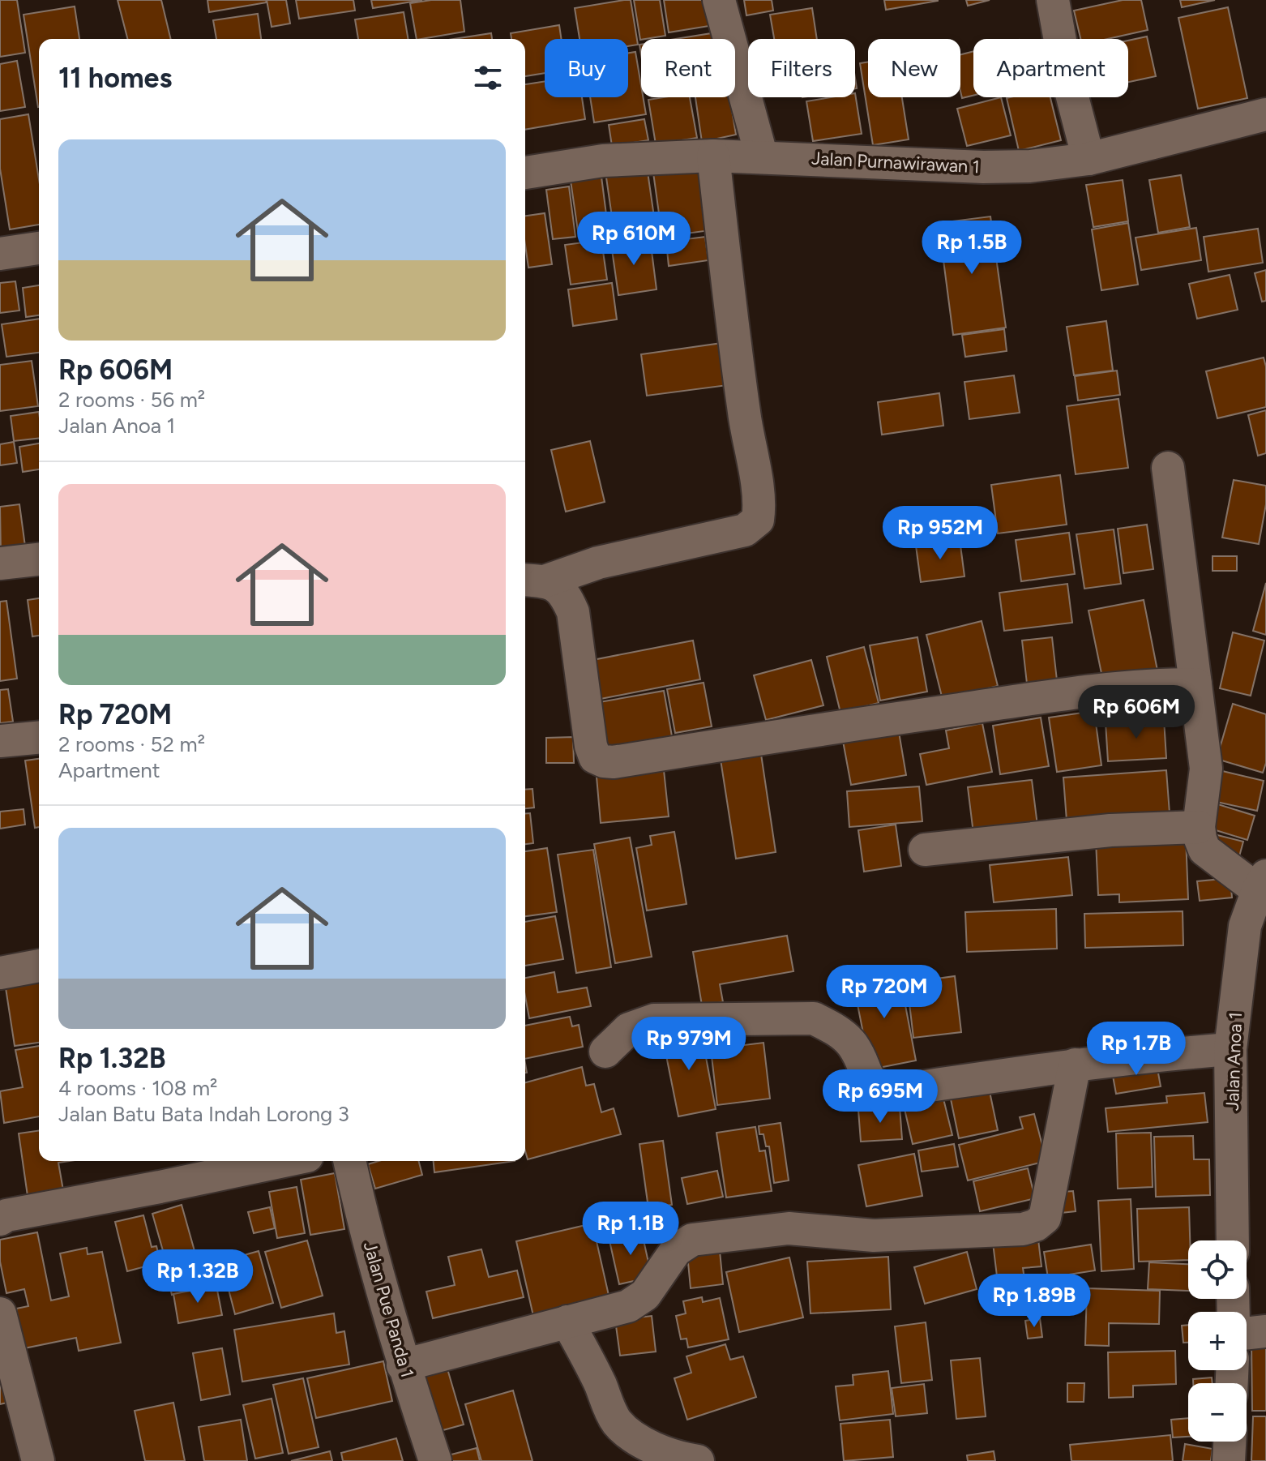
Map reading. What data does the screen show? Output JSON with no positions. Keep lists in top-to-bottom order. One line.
{"streets":{"street":["Jalan Purnawirawan 1","Jalan Anoa 1","Jalan Pue Panda 1"]},"page":{"chip":["Buy","Rent","Filters","New","Apartment"],"heading":"11 homes","list":[{"name":"Rp 606M","note":"2 rooms · 56 m² · Jalan Anoa 1"},{"name":"Rp 720M","note":"2 rooms · 52 m² · Apartment"},{"name":"Rp 1.32B","note":"4 rooms · 108 m² · Jalan Batu Bata Indah Lorong 3"}],"price":["Rp 610M","Rp 1.5B","Rp 952M","Rp 606M","Rp 720M","Rp 979M","Rp 1.7B","Rp 695M","Rp 1.1B","Rp 1.32B","Rp 1.89B"],"map_buttons":["+","−"]}}
